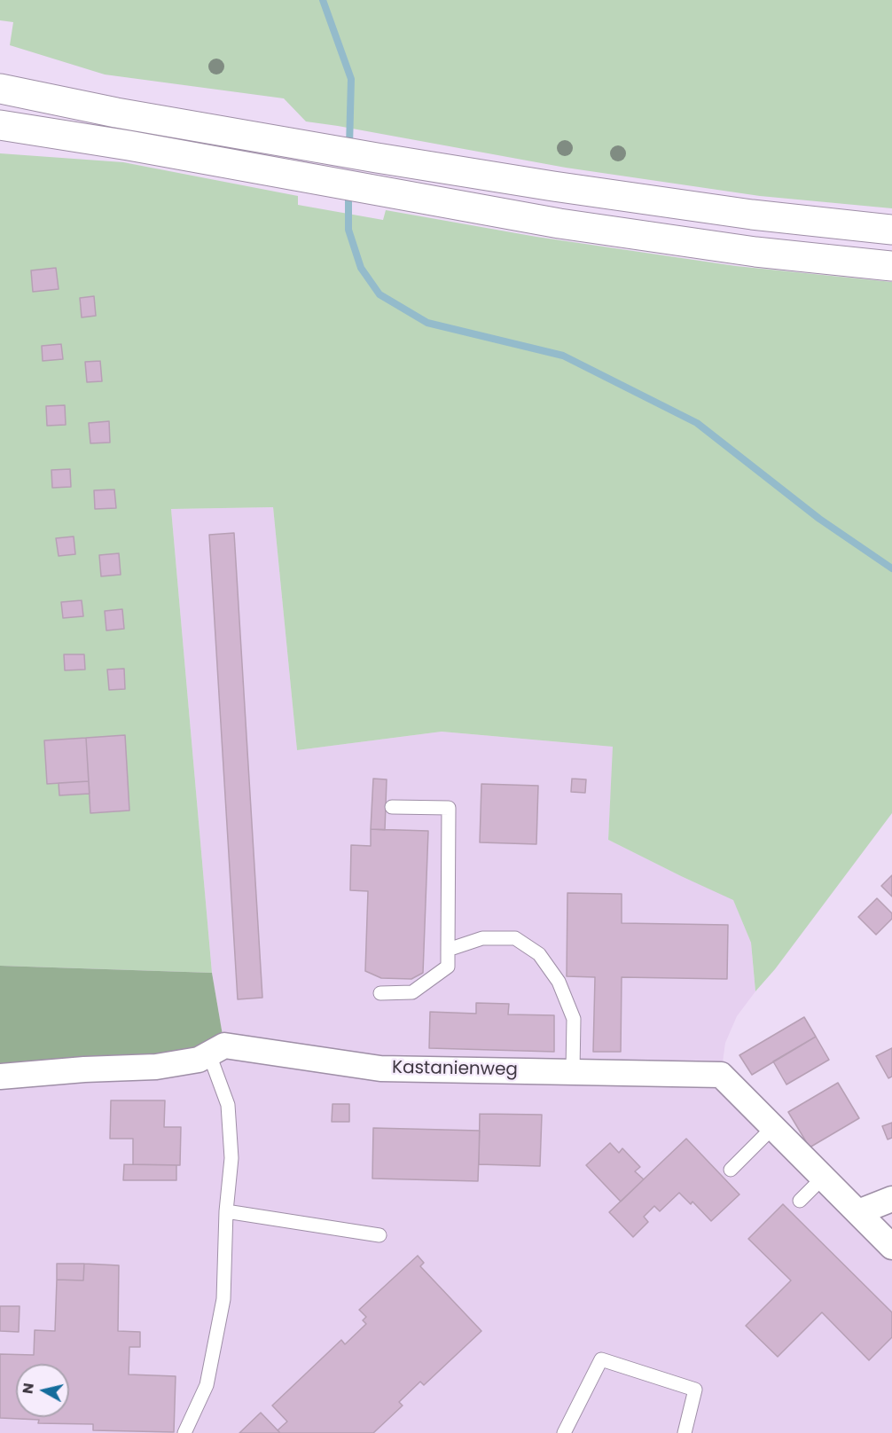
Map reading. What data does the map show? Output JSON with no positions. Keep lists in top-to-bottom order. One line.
{"streets":{"street":["Kastanienweg"]},"north":"left"}
